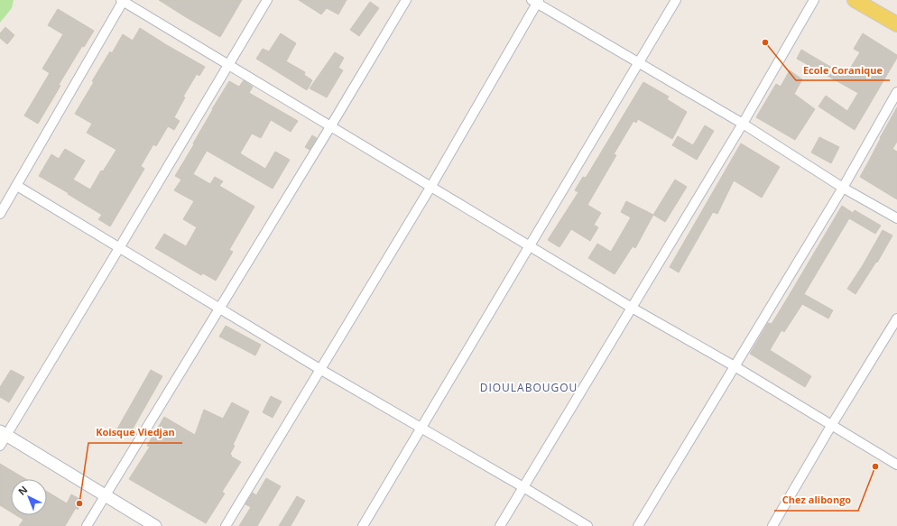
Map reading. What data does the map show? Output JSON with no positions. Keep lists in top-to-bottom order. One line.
{"districts":["DIOULABOUGOU"],"places":["Ecole Coranique","Chez alibongo","Koisque Viedjan"],"north":"top left"}
